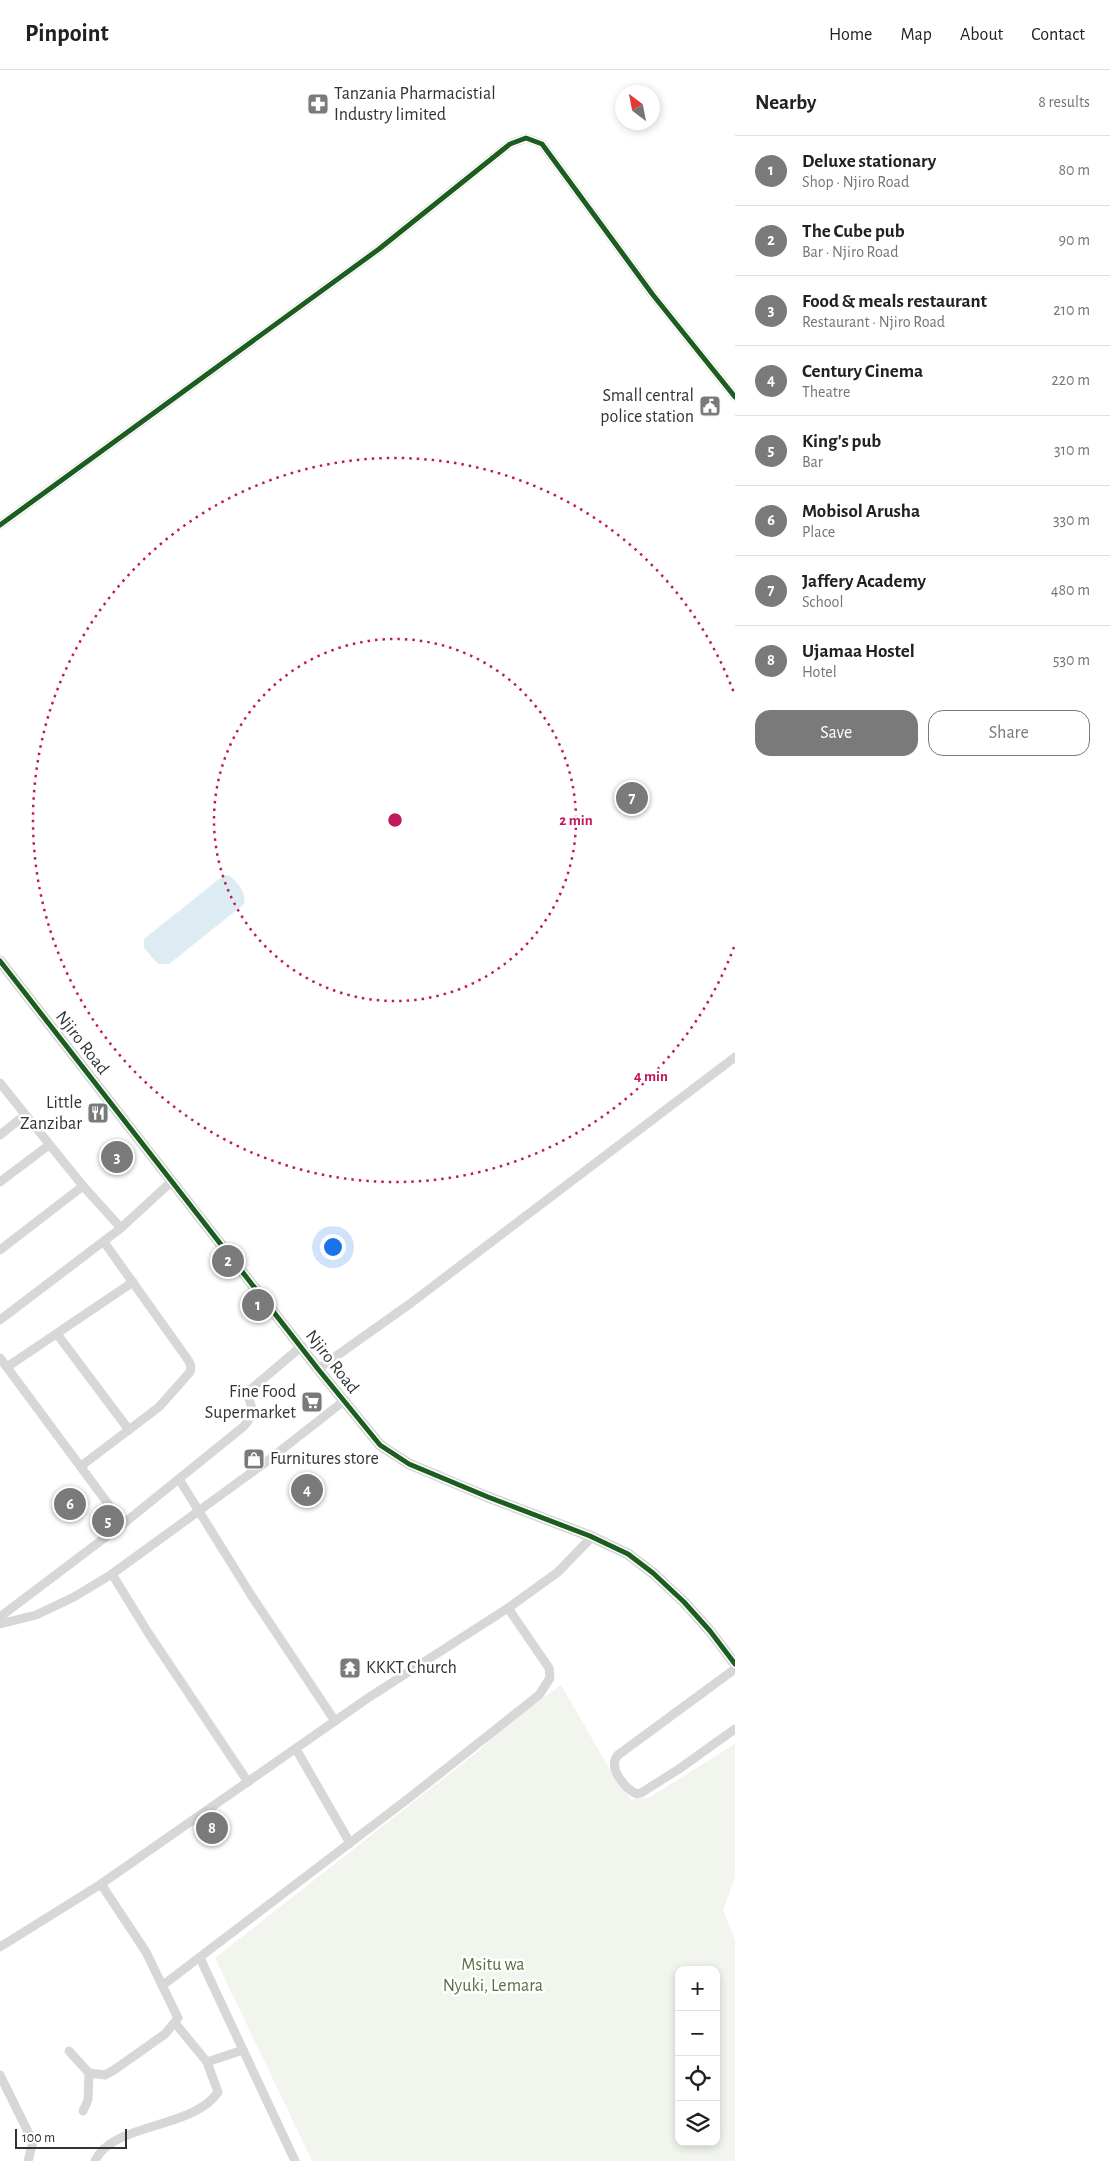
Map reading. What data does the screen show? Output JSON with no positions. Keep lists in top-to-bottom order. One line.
{"streets":{"street":["Njiro Road"]},"parks":["Msitu wa Nyuki, Lemara"],"places":{"pharmacy":["Tanzania Pharmacistial Industry limited"],"public building":["Small central police station"],"restaurant":["Little Zanzibar"],"supermarket":["Fine Food Supermarket"],"shop":["Furnitures store"],"temple":["KKKT Church"]},"scale_bar":"100 m","north":"top left","page":{"header":"Pinpoint","nav":["Home","Map","About","Contact"],"heading":["Nearby","8 results"],"list":[{"mark":"1","name":"Deluxe stationary","note":"Shop · Njiro Road","value":"80 m"},{"mark":"2","name":"The Cube pub","note":"Bar · Njiro Road","value":"90 m"},{"mark":"3","name":"Food & meals restaurant","note":"Restaurant · Njiro Road","value":"210 m"},{"mark":"4","name":"Century Cinema","note":"Theatre","value":"220 m"},{"mark":"5","name":"King's pub","note":"Bar","value":"310 m"},{"mark":"6","name":"Mobisol Arusha","note":"Place","value":"330 m"},{"mark":"7","name":"Jaffery Academy","note":"School","value":"480 m"},{"mark":"8","name":"Ujamaa Hostel","note":"Hotel","value":"530 m"}],"buttons":["Save","Share"],"pins":["7","3","2","1","4","6","5","8"],"map_buttons":["+","−"],"scale":"100 m"},"rings":["2 min","4 min"]}
